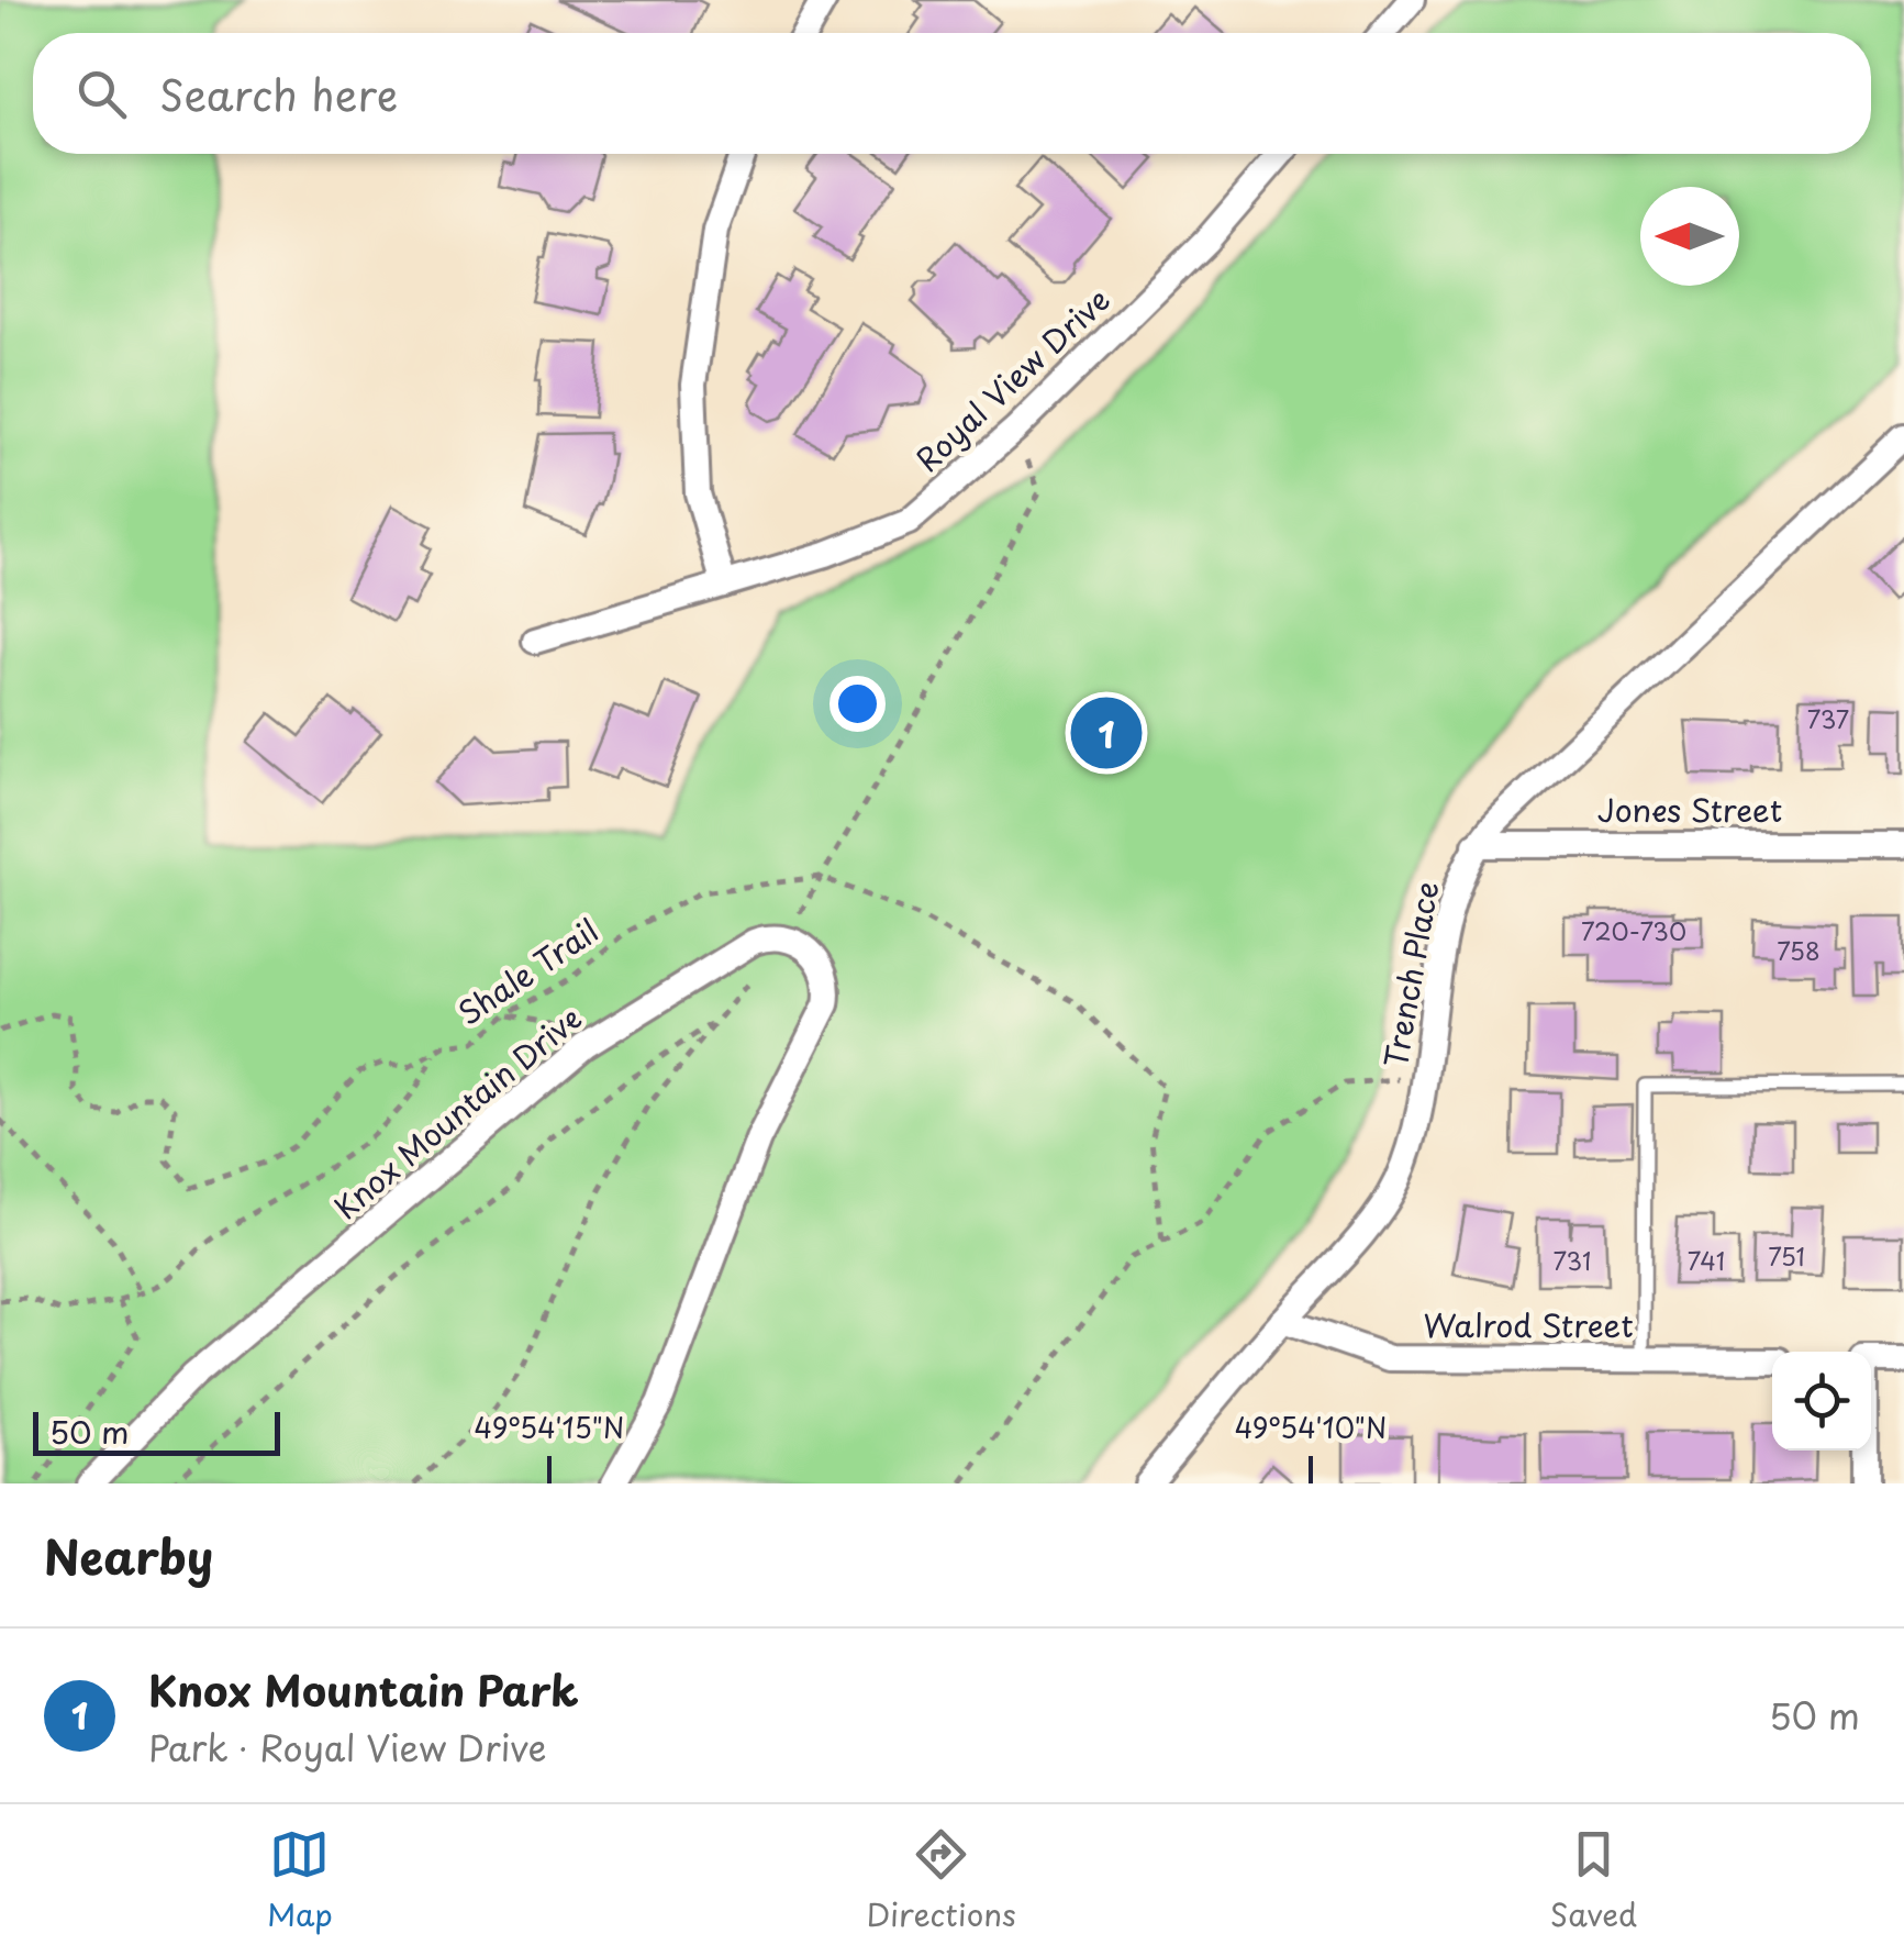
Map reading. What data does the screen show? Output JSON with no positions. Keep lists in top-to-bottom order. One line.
{"streets":{"street":["Royal View Drive","Jones Street","Trench Place","Knox Mountain Drive","Walrod Street"],"path":["Shale Trail"]},"crossings":[["Jones Street","Trench Place"],["Trench Place","Walrod Street"]],"house_numbers":["737","720-730","758","751","731","741"],"scale_bar":"50 m","north":"left","page":{"search":"Search here","pins":"1","scale":"50 m","heading":"Nearby","list":[{"mark":"1","name":"Knox Mountain Park","note":"Park · Royal View Drive","value":"50 m"}],"nav":["Map","Directions","Saved"]},"coordinates":["49°54'15\"N","49°54'10\"N"]}
